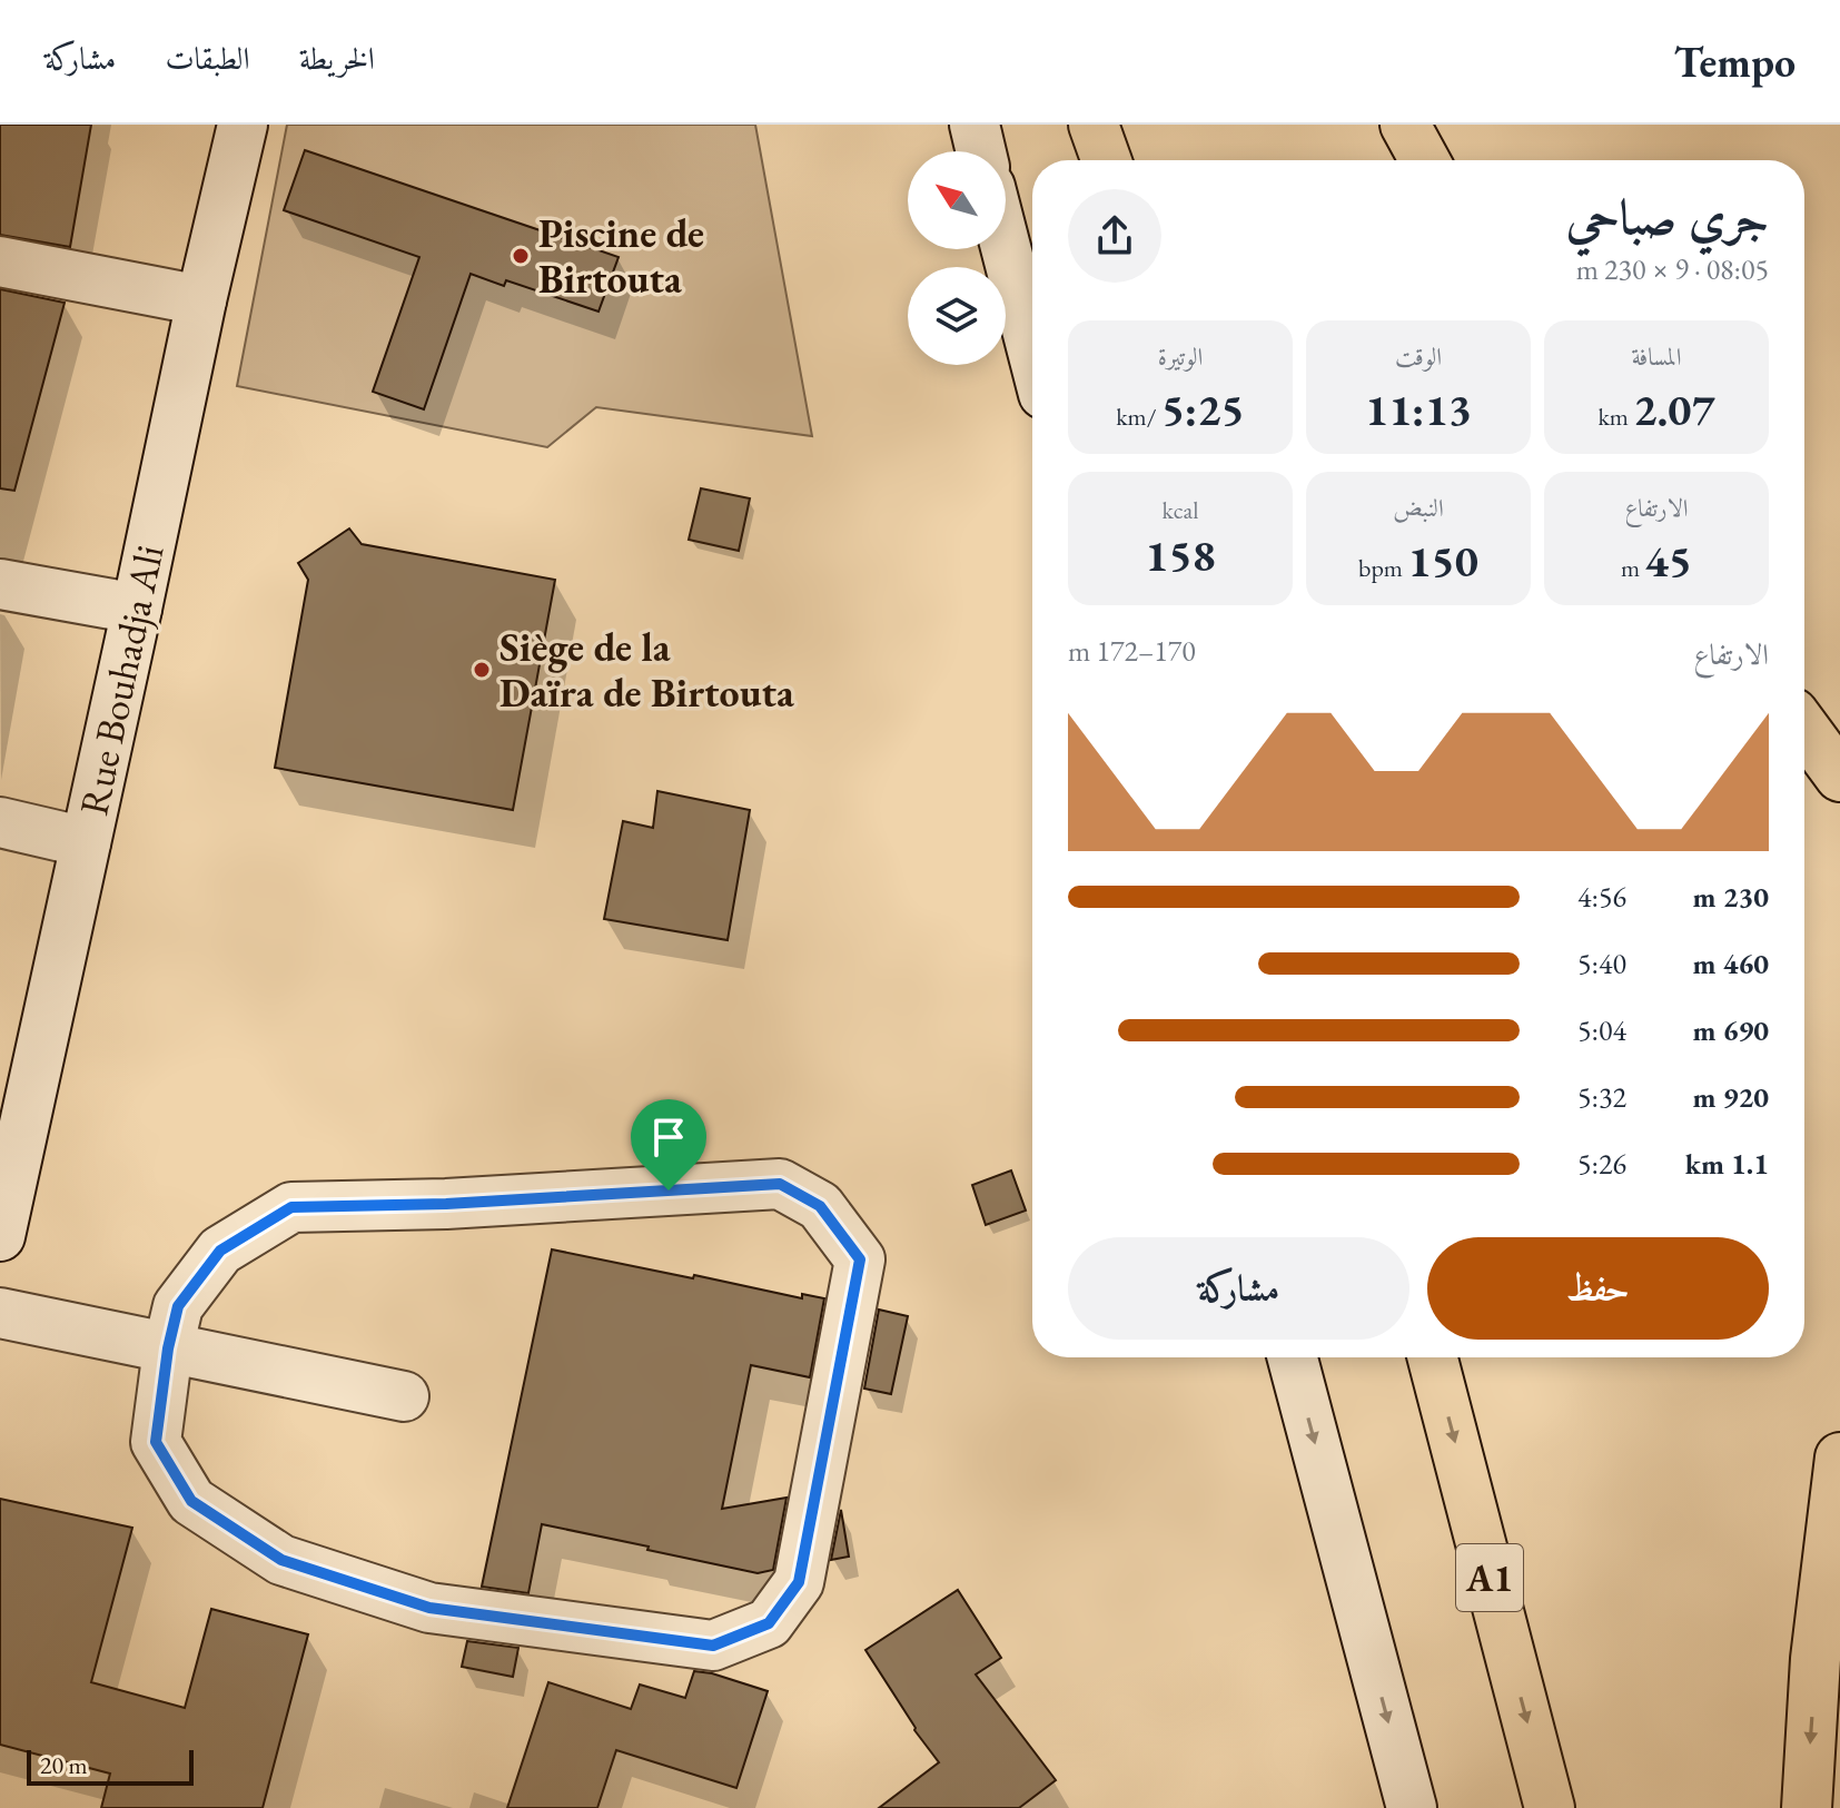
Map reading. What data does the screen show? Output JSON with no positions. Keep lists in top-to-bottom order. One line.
{"streets":{"highway":["A1"],"street":["Rue Bouhadja Ali"]},"places":["Piscine de Birtouta","Siège de la Daïra de Birtouta"],"scale_bar":"20 m","north":"top left","page":{"header":"Tempo","nav":["الخريطة","الطبقات","مشاركة"],"heading":["جري صباحي","08:05 · 9 × 230 m"],"stats":[["المسافة","2.07 km"],["الوقت","11:13"],["الوتيرة","5:25 /km"],["الارتفاع","45 m"],["النبض","150 bpm"],["kcal","158"]],"chart":["الارتفاع","170–172 m"],"list":[{"name":"230 m","note":"4:56"},{"name":"460 m","note":"5:40"},{"name":"690 m","note":"5:04"},{"name":"920 m","note":"5:32"},{"name":"1.1 km","note":"5:26"}],"buttons":["حفظ","مشاركة"],"scale":"20 m"}}
